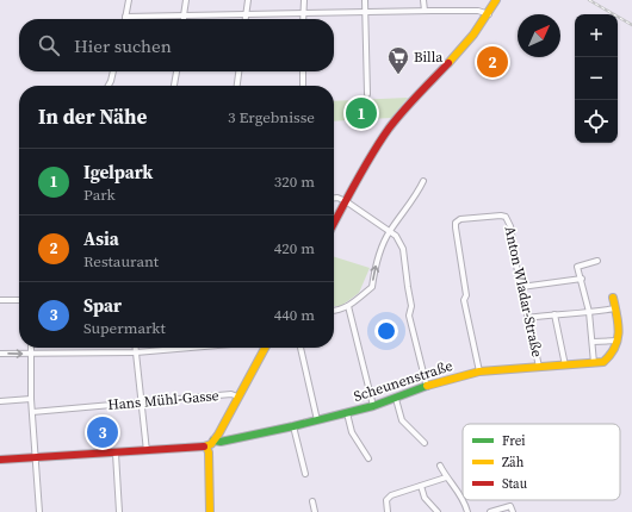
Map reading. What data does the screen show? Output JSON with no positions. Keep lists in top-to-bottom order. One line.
{"streets":{"main road":["Scheunenstraße"],"street":["Anton Wladar-Straße","Hans Mühl-Gasse"]},"crossings":[["Anton Wladar-Straße","Scheunenstraße"]],"places":{"supermarket":["Billa"]},"legend":["Frei","Zäh","Stau"],"north":"top right","page":{"map_buttons":["+","−"],"search":"Hier suchen","pins":["2","1","3"],"heading":["In der Nähe","3 Ergebnisse"],"list":[{"mark":"1","name":"Igelpark","note":"Park","value":"320 m"},{"mark":"2","name":"Asia","note":"Restaurant","value":"420 m"},{"mark":"3","name":"Spar","note":"Supermarkt","value":"440 m"}]}}
